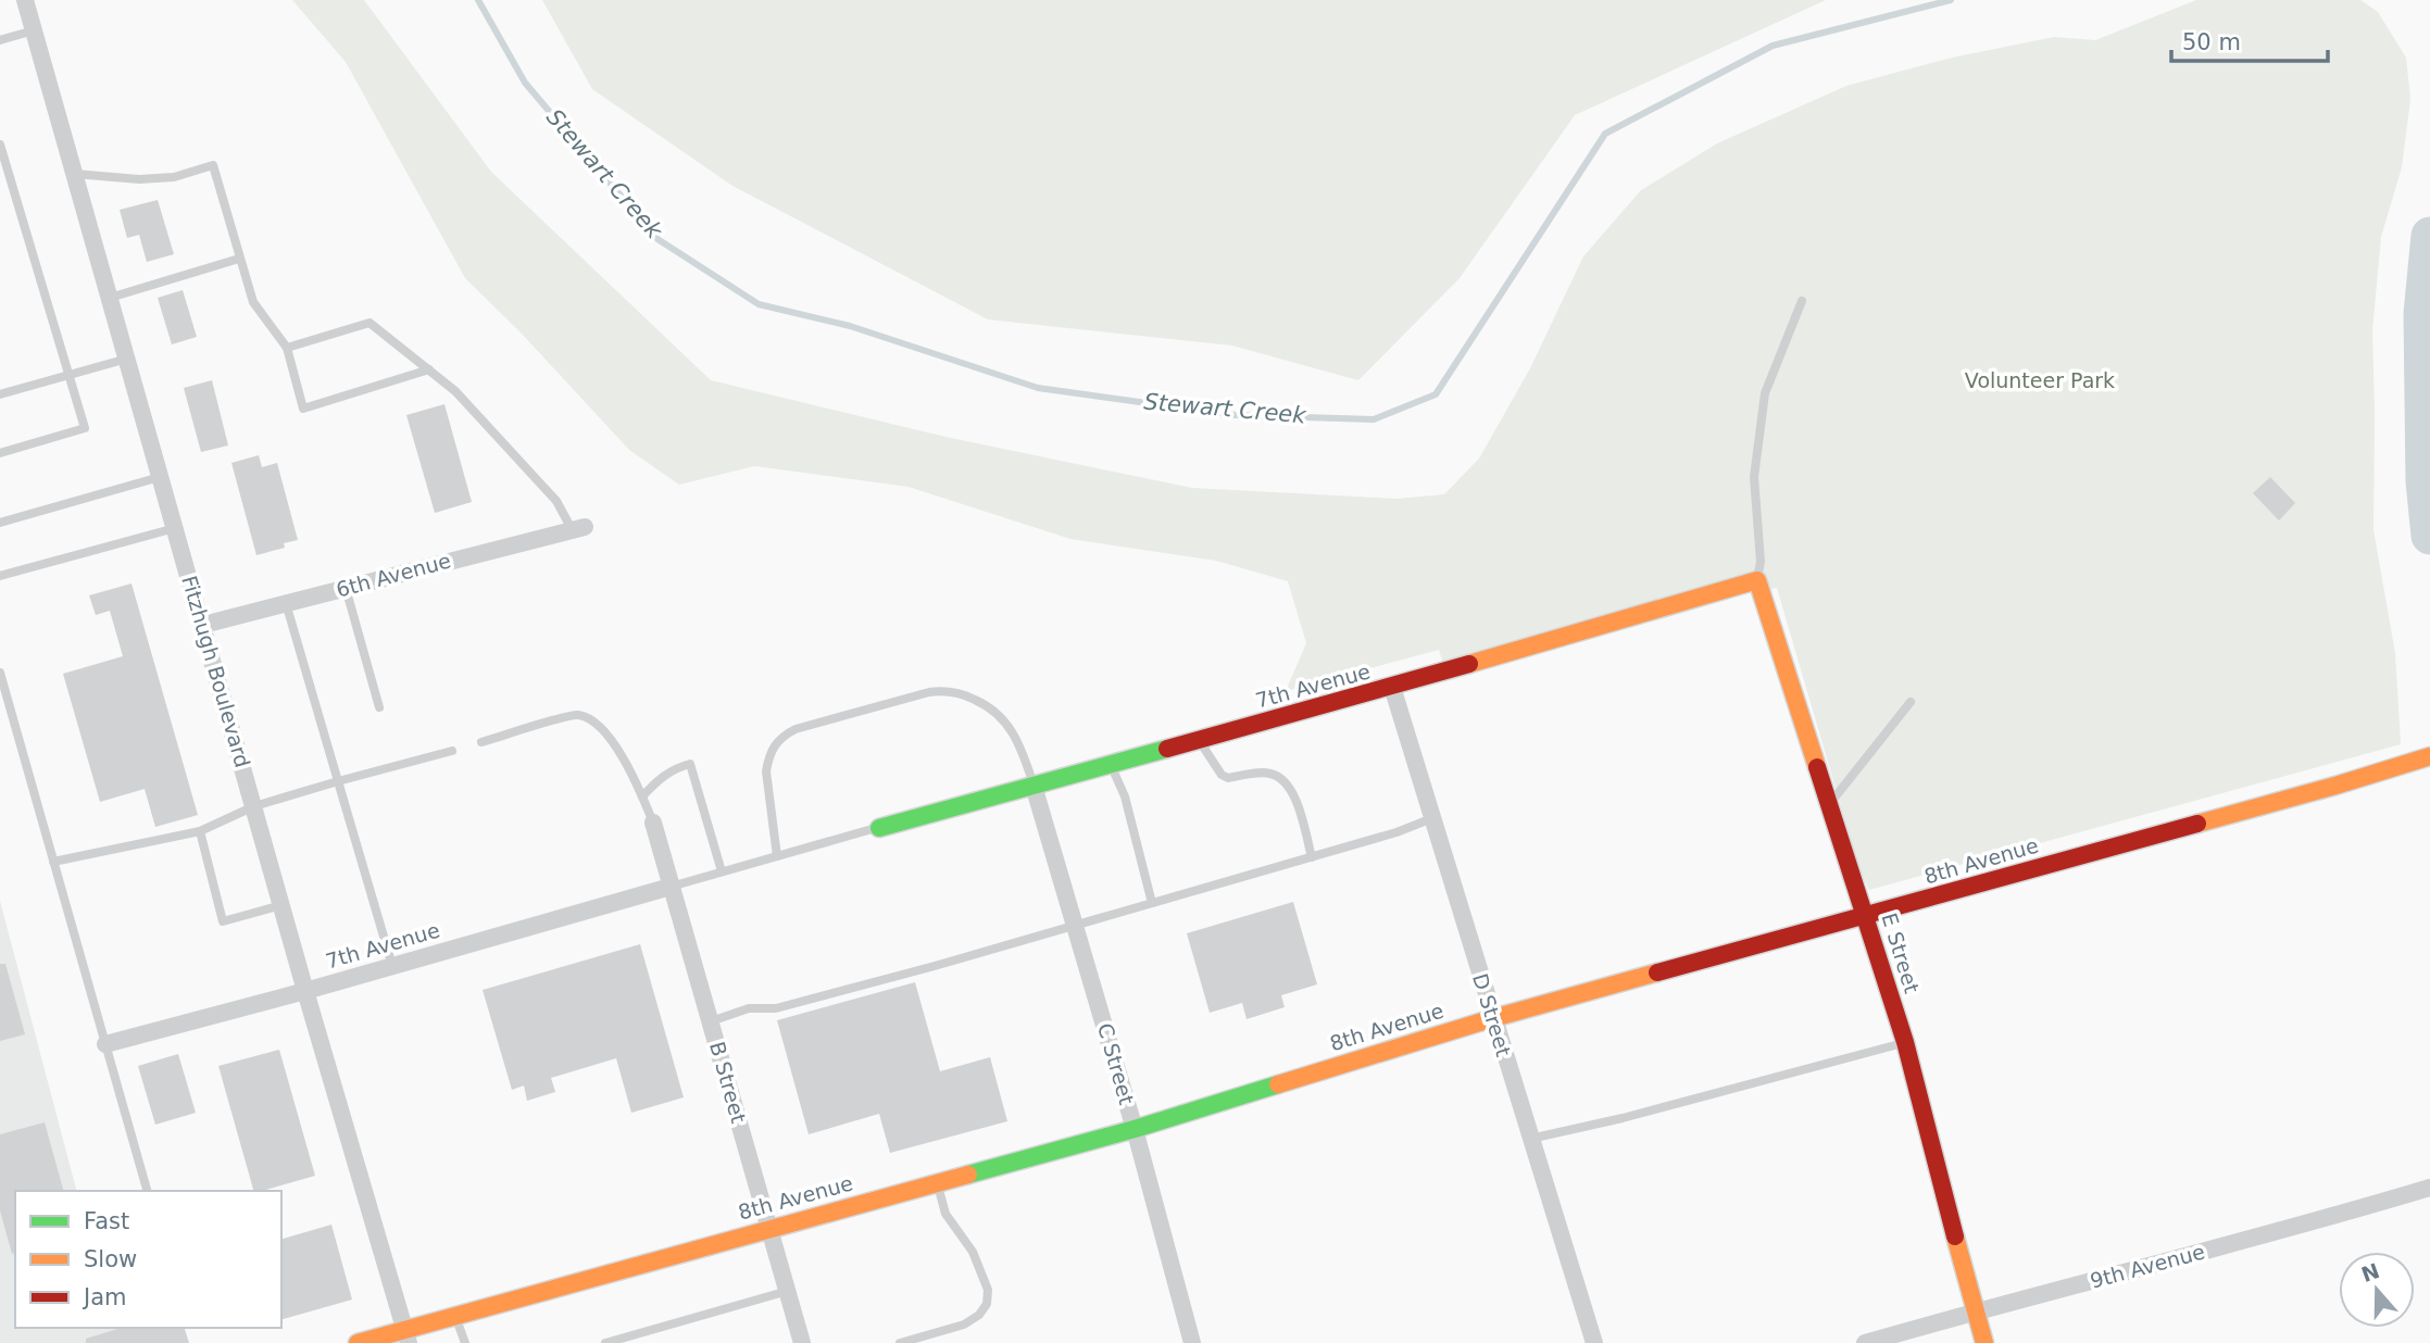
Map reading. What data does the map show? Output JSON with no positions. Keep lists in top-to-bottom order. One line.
{"streets":{"street":["6th Avenue","Fitzhugh Boulevard","7th Avenue","8th Avenue","E Street","D Street","C Street","B Street","9th Avenue"]},"crossings":[["6th Avenue","Fitzhugh Boulevard"],["Fitzhugh Boulevard","7th Avenue"],["Fitzhugh Boulevard","8th Avenue"],["7th Avenue","E Street"],["7th Avenue","D Street"],["7th Avenue","C Street"],["7th Avenue","B Street"],["8th Avenue","E Street"],["8th Avenue","D Street"],["8th Avenue","C Street"],["8th Avenue","B Street"],["E Street","9th Avenue"]],"water":["Stewart Creek"],"parks":["Volunteer Park"],"legend":["Fast","Slow","Jam"],"scale_bar":"50 m","north":"top"}
